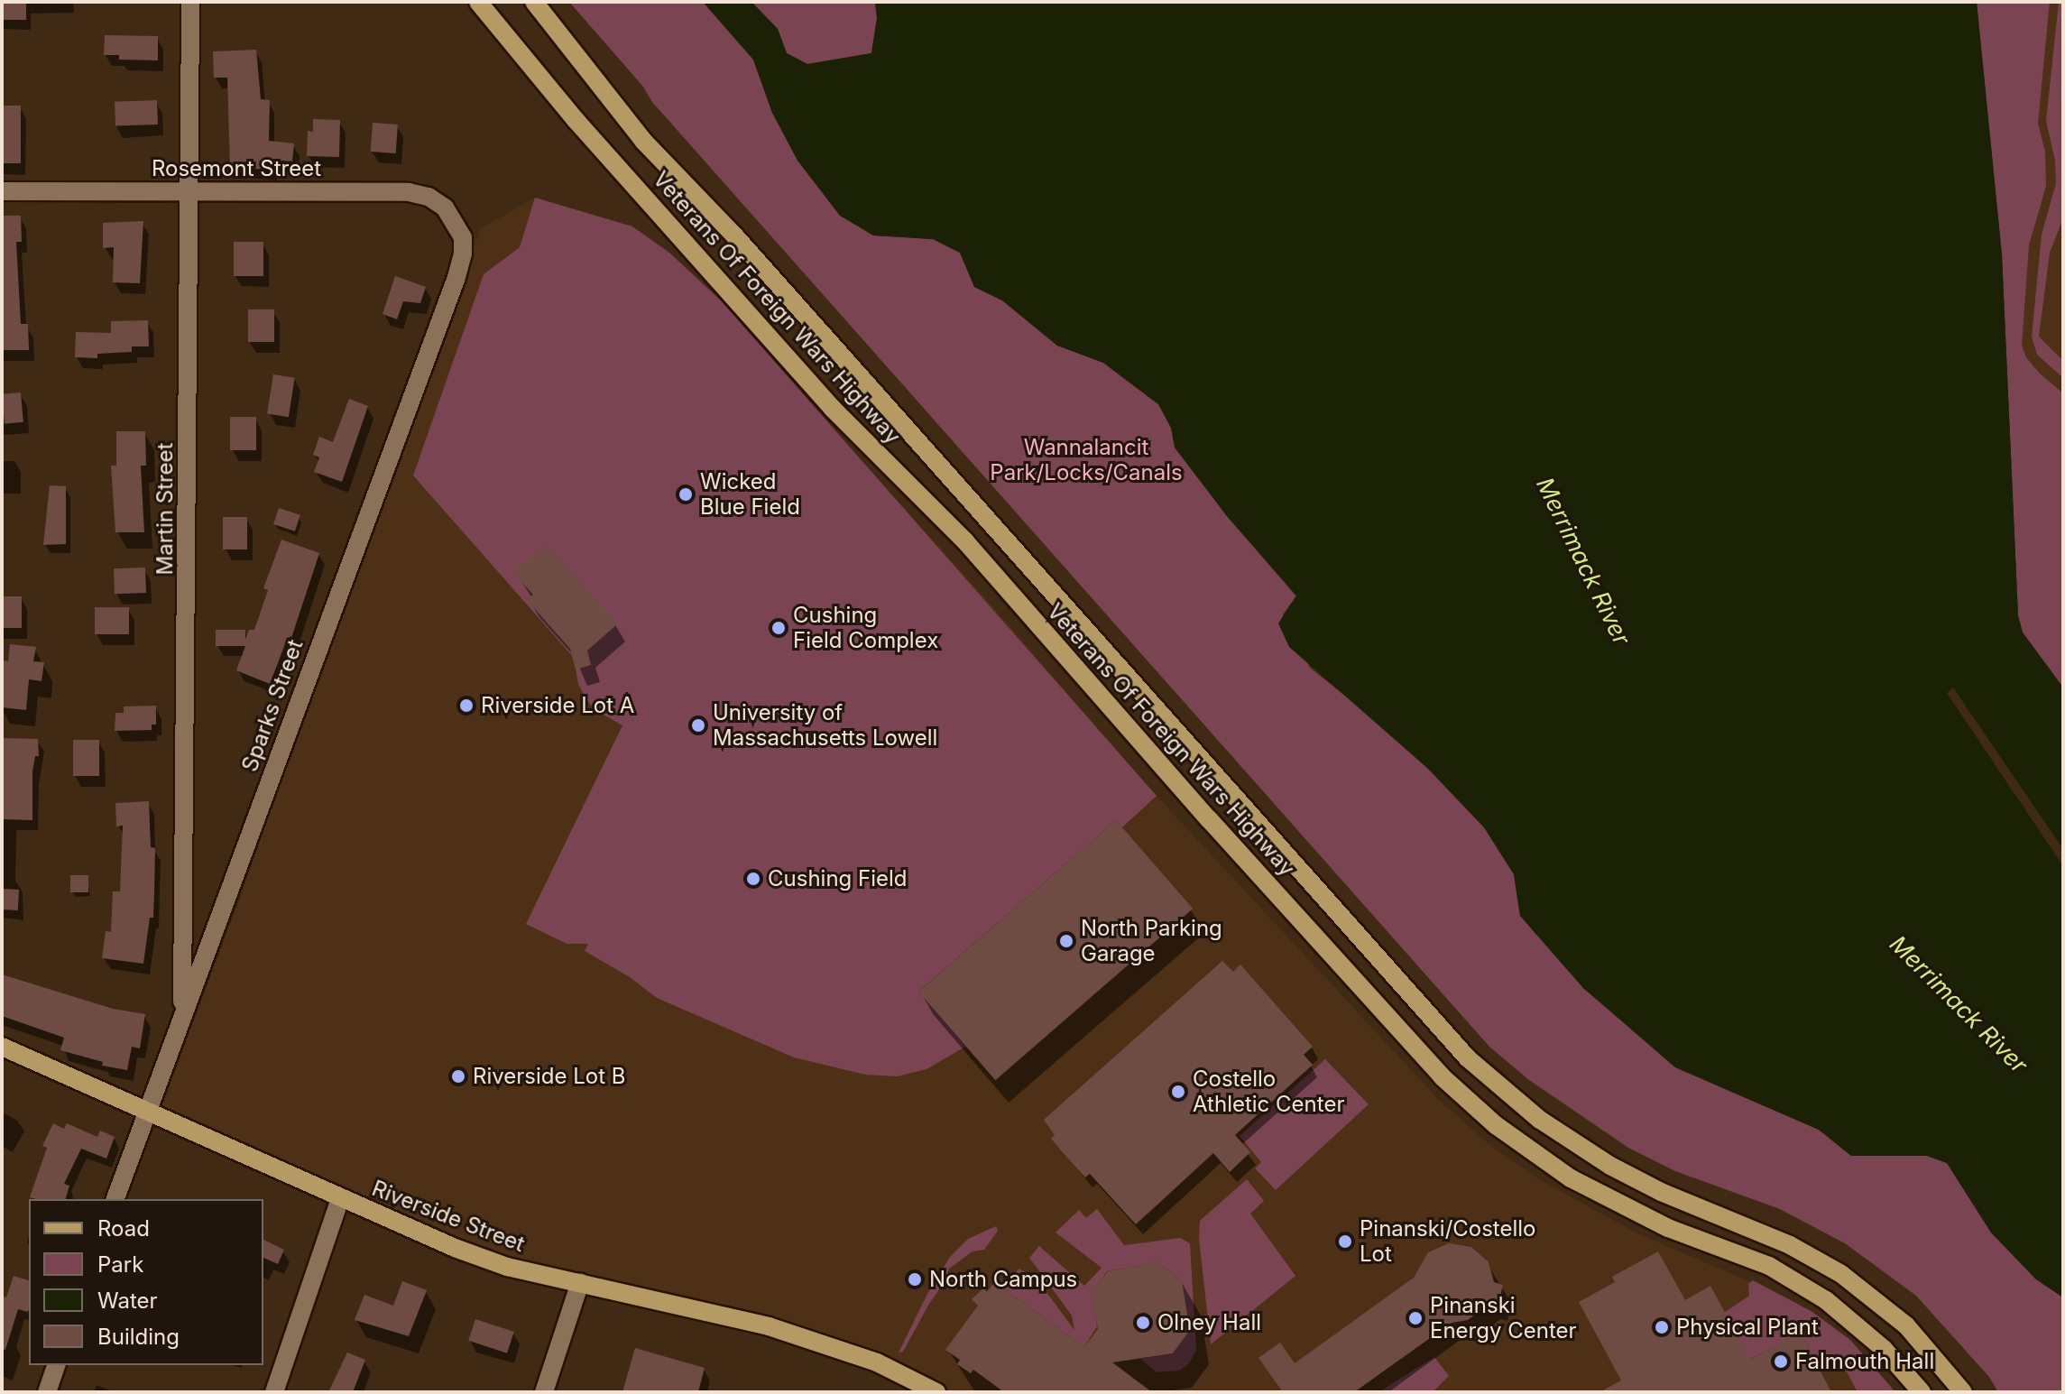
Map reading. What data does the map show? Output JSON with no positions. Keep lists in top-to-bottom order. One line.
{"streets":{"main road":["Veterans Of Foreign Wars Highway","Riverside Street"],"street":["Rosemont Street","Martin Street","Sparks Street"]},"crossings":[["Rosemont Street","Martin Street"],["Rosemont Street","Sparks Street"],["Martin Street","Sparks Street"],["Sparks Street","Riverside Street"]],"water":["Merrimack River"],"parks":["Wannalancit Park/Locks/Canals"],"places":["Wicked Blue Field","Cushing Field Complex","Riverside Lot A","University of Massachusetts Lowell","Cushing Field","North Parking Garage","Riverside Lot B","Costello Athletic Center","Pinanski/Costello Lot","North Campus","Pinanski Energy Center","Olney Hall","Physical Plant","Falmouth Hall"],"legend":["Road","Park","Water","Building"]}
